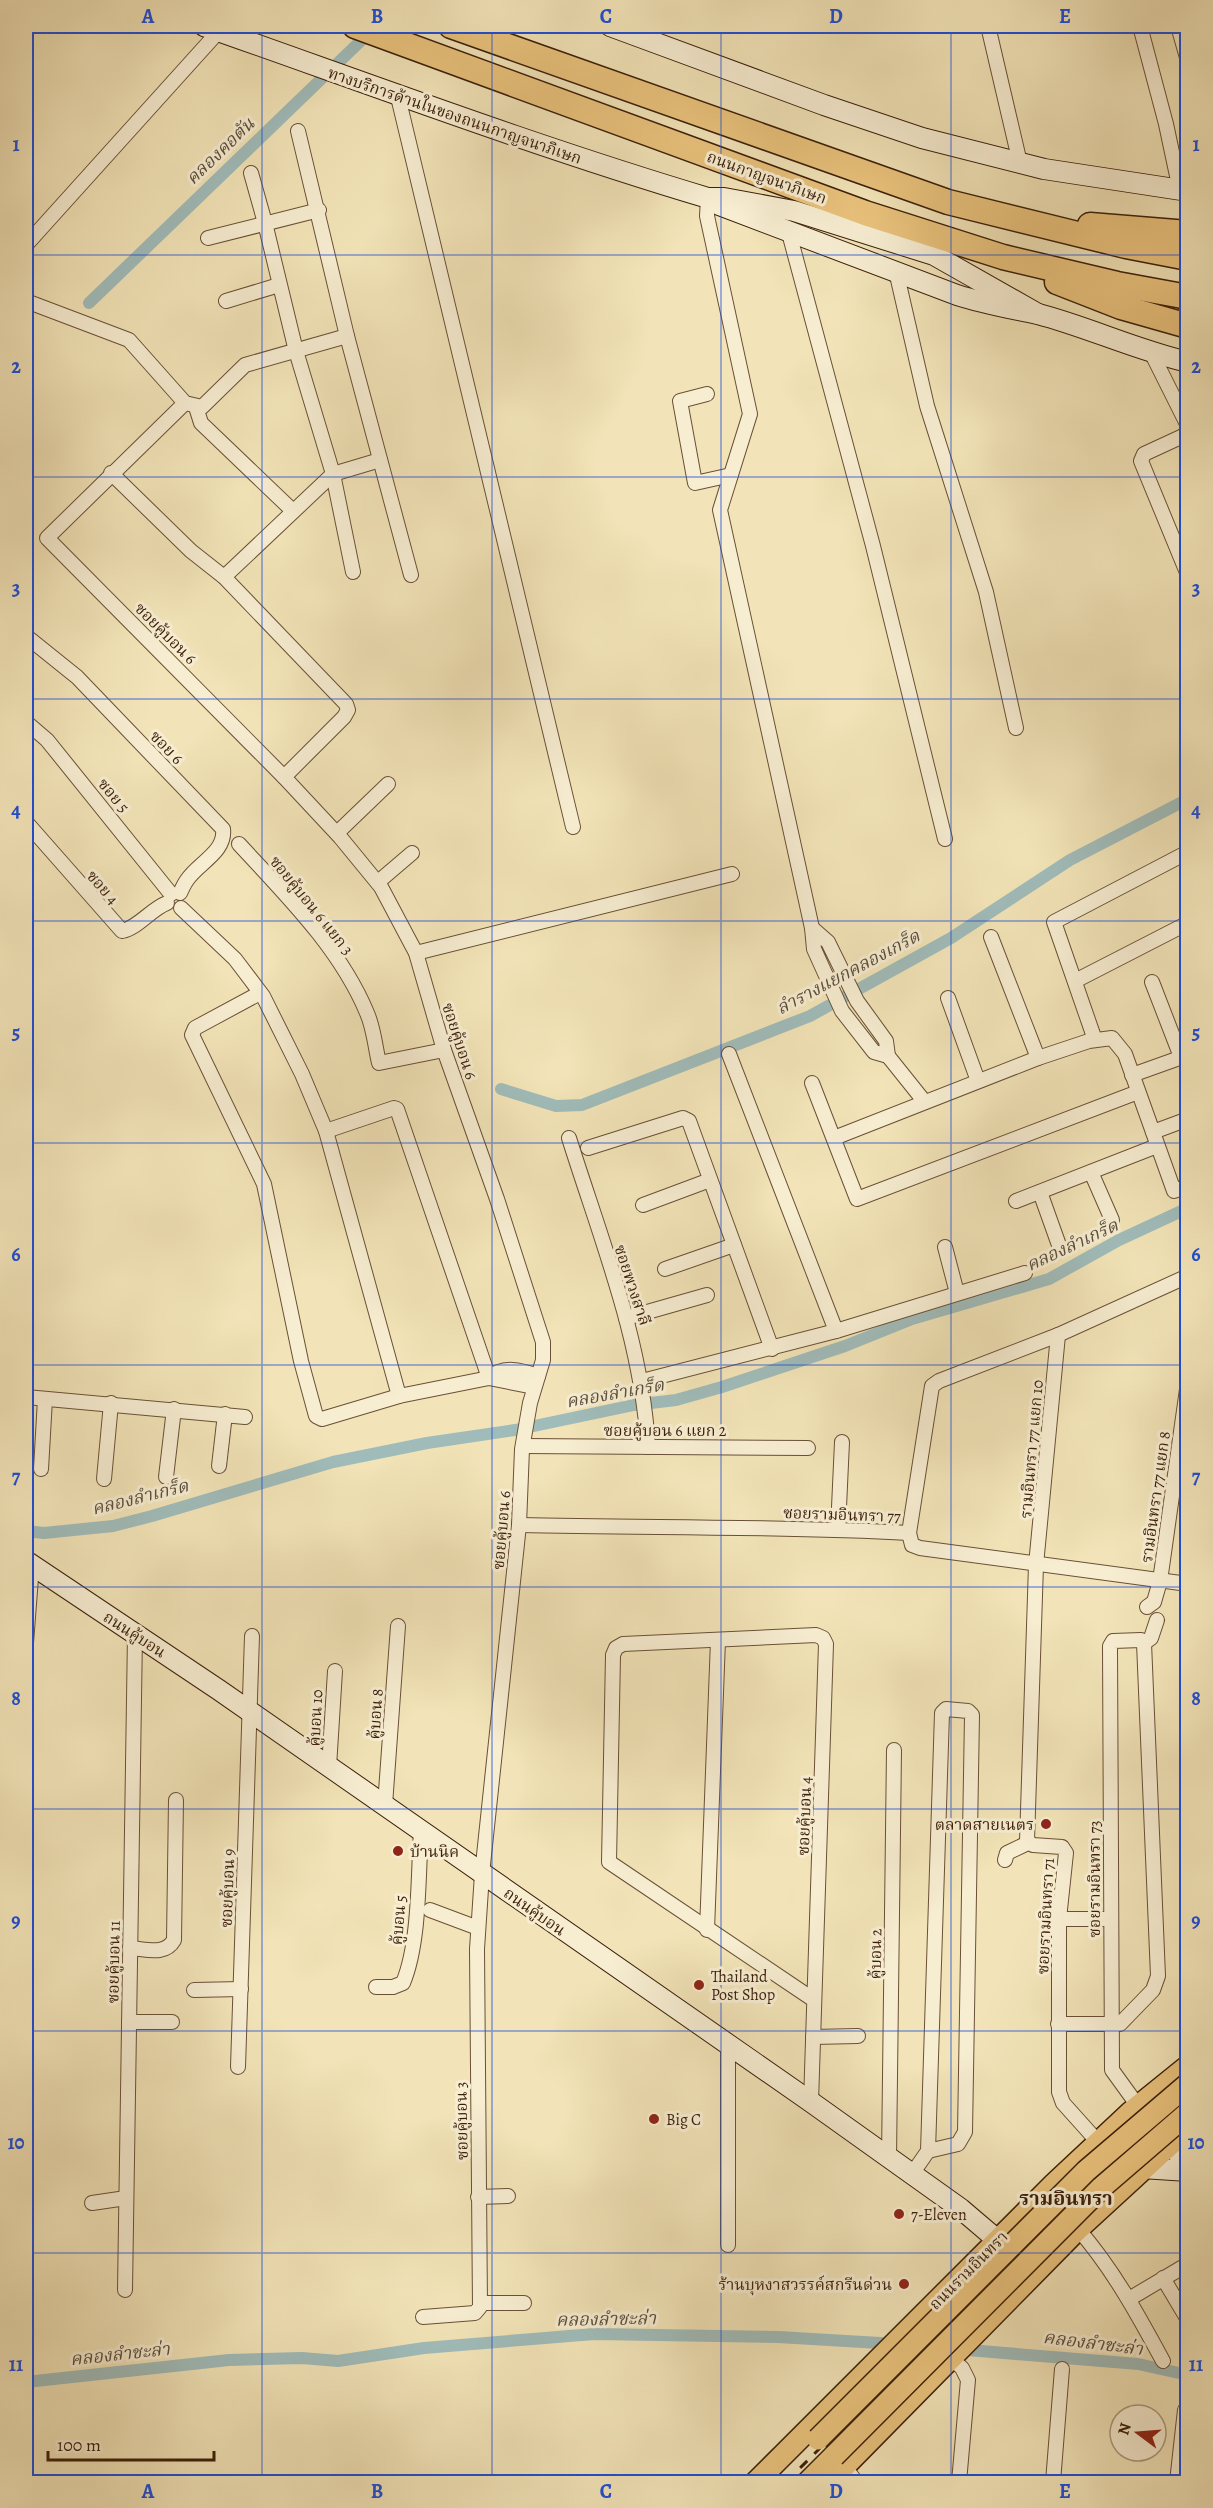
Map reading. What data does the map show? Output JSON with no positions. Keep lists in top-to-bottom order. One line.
{"streets":{"highway":["ถนนกาญจนาภิเษก"],"main road":["ทางบริการด้านในของถนนกาญจนาภิเษก","ถนนคู้บอน","ถนนรามอินทรา"],"street":["ซอยคู้บอน 6","ซอย 6","ซอย 5","ซอย 4","ซอยคู้บอน 6 แยก 3","ซอยพวงสาลี","ซอยคู้บอน 6 แยก 2","รามอินทรา 77 แยก 10","รามอินทรา 77 แยก 8","ซอยรามอินทรา 77","คู้บอน 8","คู้บอน 10","ซอยคู้บอน 4","ซอยรามอินทรา 73","ซอยคู้บอน 9","ซอยรามอินทรา 71","คู้บอน 5","คู้บอน 2","ซอยคู้บอน 11","ซอยคู้บอน 3"]},"crossings":[["ซอยคู้บอน 6","ซอยคู้บอน 6 แยก 3"],["ซอยคู้บอน 6","ซอยคู้บอน 6 แยก 2"],["ซอยคู้บอน 6","ซอยรามอินทรา 77"],["ซอยคู้บอน 6","ถนนคู้บอน"],["ซอยคู้บอน 6","ซอยคู้บอน 3"],["ซอย 6","ซอย 5"],["ซอย 6","ซอย 4"],["ซอย 5","ซอย 4"],["ซอยพวงสาลี","ซอยคู้บอน 6 แยก 2"],["รามอินทรา 77 แยก 10","ซอยรามอินทรา 77"],["รามอินทรา 77 แยก 10","ซอยรามอินทรา 71"],["รามอินทรา 77 แยก 8","ซอยรามอินทรา 77"],["ซอยรามอินทรา 77","ซอยรามอินทรา 71"],["ถนนคู้บอน","คู้บอน 8"],["ถนนคู้บอน","คู้บอน 10"],["ถนนคู้บอน","ซอยคู้บอน 4"],["ถนนคู้บอน","ซอยคู้บอน 9"],["ถนนคู้บอน","คู้บอน 5"],["ถนนคู้บอน","คู้บอน 2"],["ถนนคู้บอน","ซอยคู้บอน 11"],["ถนนคู้บอน","ซอยคู้บอน 3"],["ถนนคู้บอน","ถนนรามอินทรา"],["ซอยรามอินทรา 73","ถนนรามอินทรา"],["ซอยรามอินทรา 71","ถนนรามอินทรา"]],"districts":["รามอินทรา"],"water":["คลองคอตัน","ลำรางแยกคลองเกร็ด","คลองลำเกร็ด","คลองลำชะล่า"],"places":["ตลาดสายเนตร","บ้านนิค","Thailand Post Shop","Big C","7-Eleven","ร้านบุหงาสวรรค์สกรีนด่วน"],"scale_bar":"100 m","north":"left","grid":{"columns":["A","B","C","D","E"],"rows":["1","2","3","4","5","6","7","8","9","10","11"]}}
